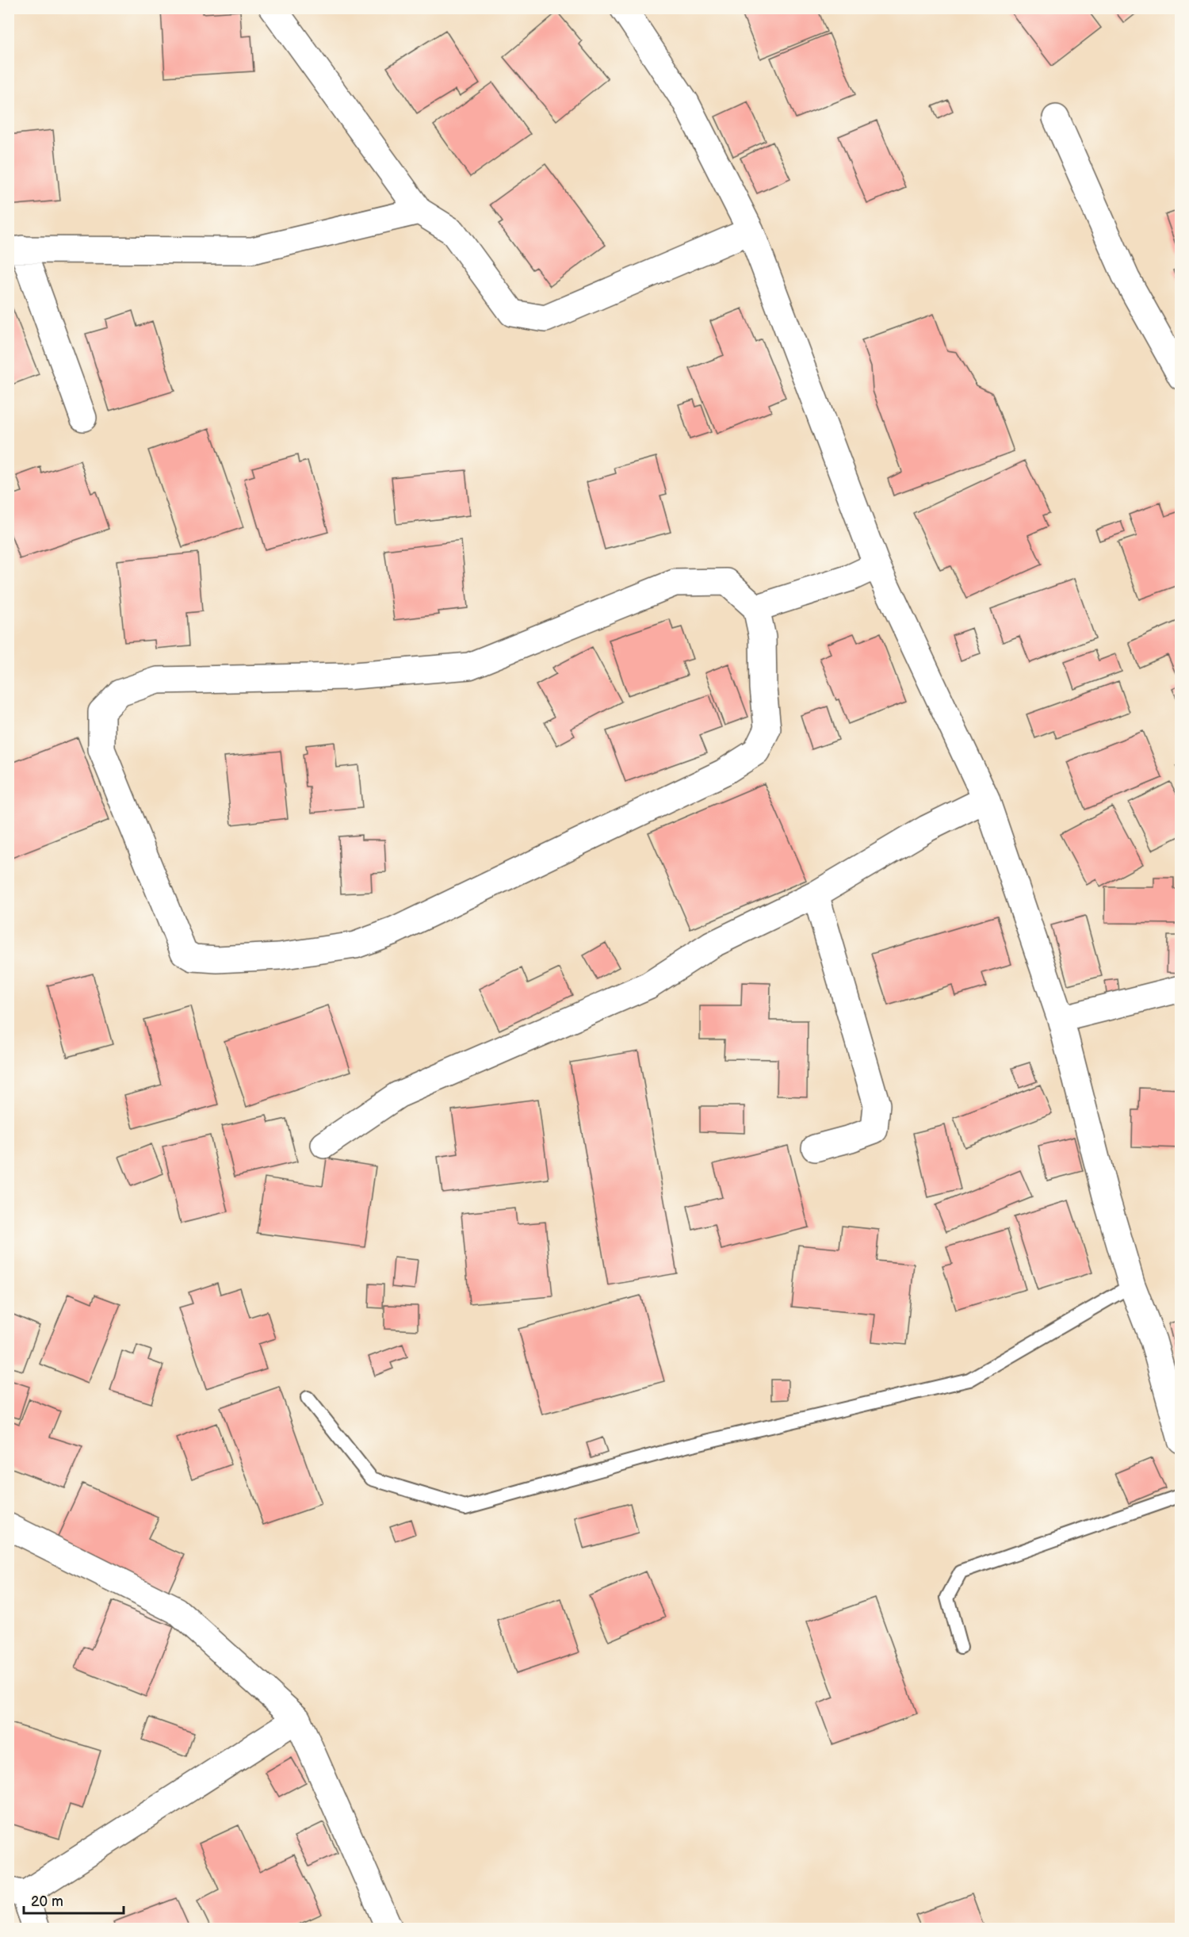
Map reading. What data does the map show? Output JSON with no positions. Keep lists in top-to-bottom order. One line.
{"scale_bar":"20 m"}
